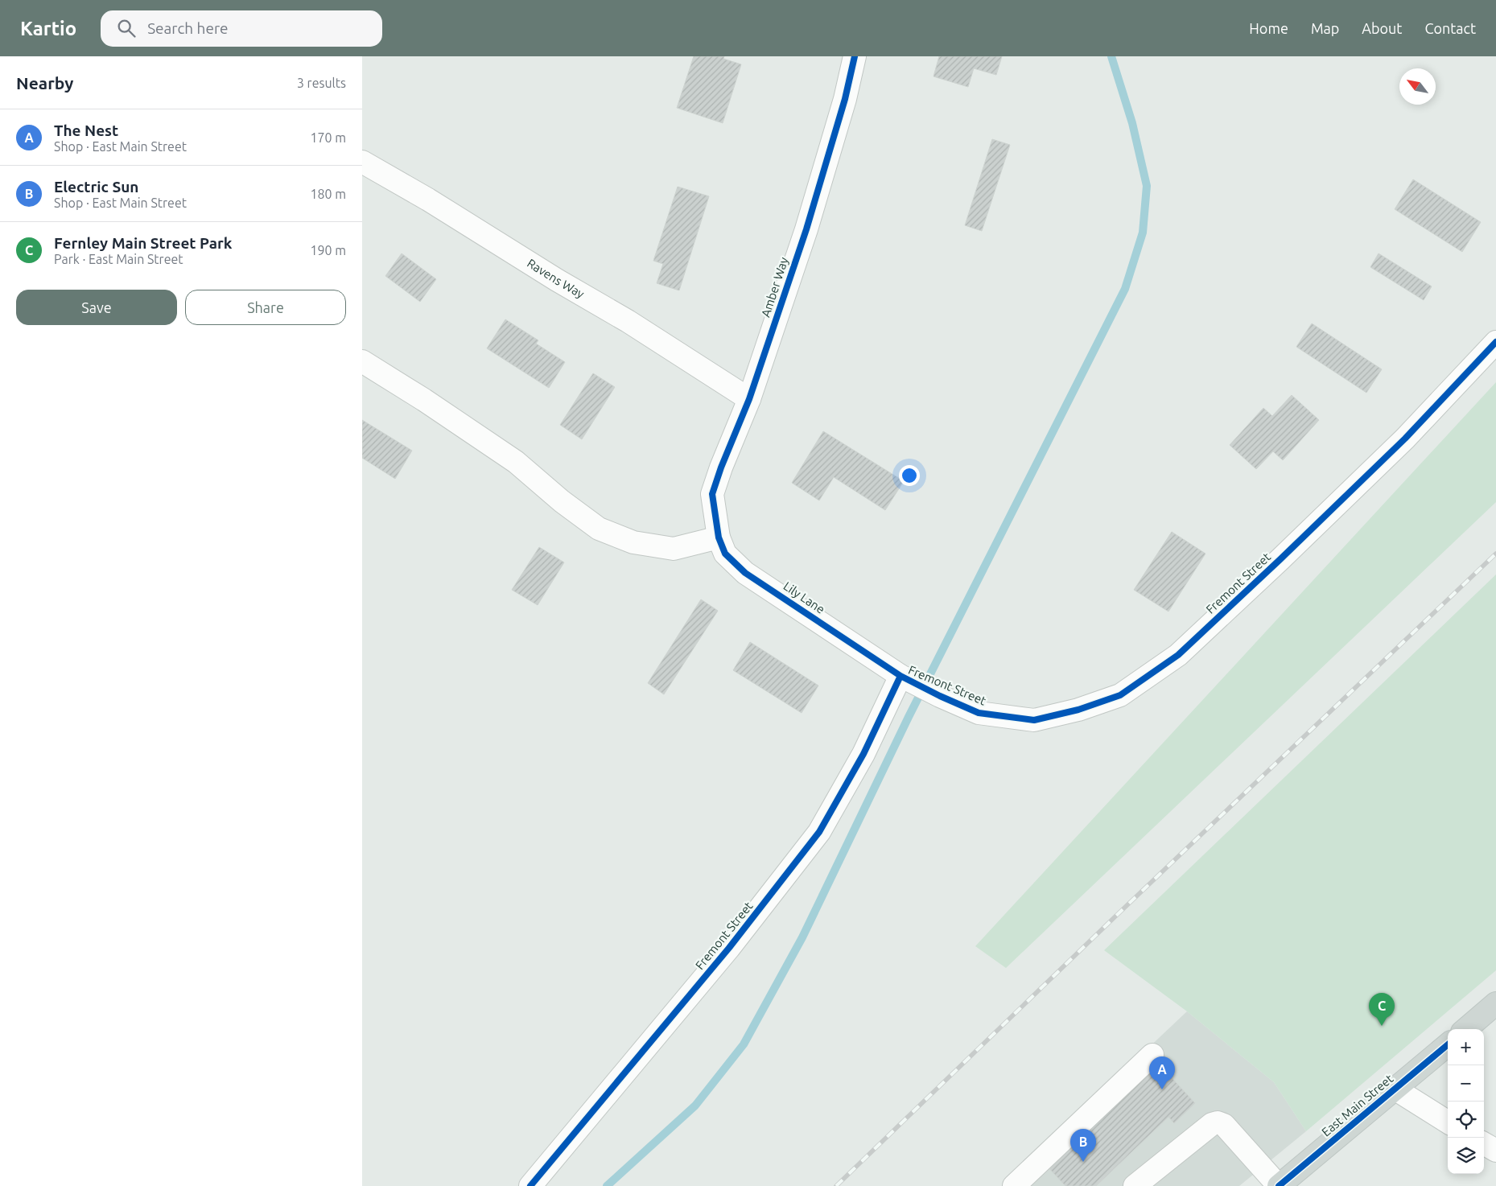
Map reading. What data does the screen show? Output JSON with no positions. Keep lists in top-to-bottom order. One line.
{"streets":{"main road":["East Main Street"],"street":["Ravens Way","Amber Way","Fremont Street","Lily Lane"]},"crossings":[["Ravens Way","Amber Way"],["Amber Way","Lily Lane"],["Fremont Street","Lily Lane"]],"north":"top left","page":{"header":"Kartio","search":"Search here","nav":["Home","Map","About","Contact"],"heading":["Nearby","3 results"],"list":[{"mark":"A","name":"The Nest","note":"Shop · East Main Street","value":"170 m"},{"mark":"B","name":"Electric Sun","note":"Shop · East Main Street","value":"180 m"},{"mark":"C","name":"Fernley Main Street Park","note":"Park · East Main Street","value":"190 m"}],"buttons":["Save","Share"],"pins":["C","A","B"],"map_buttons":["+","−"]}}
